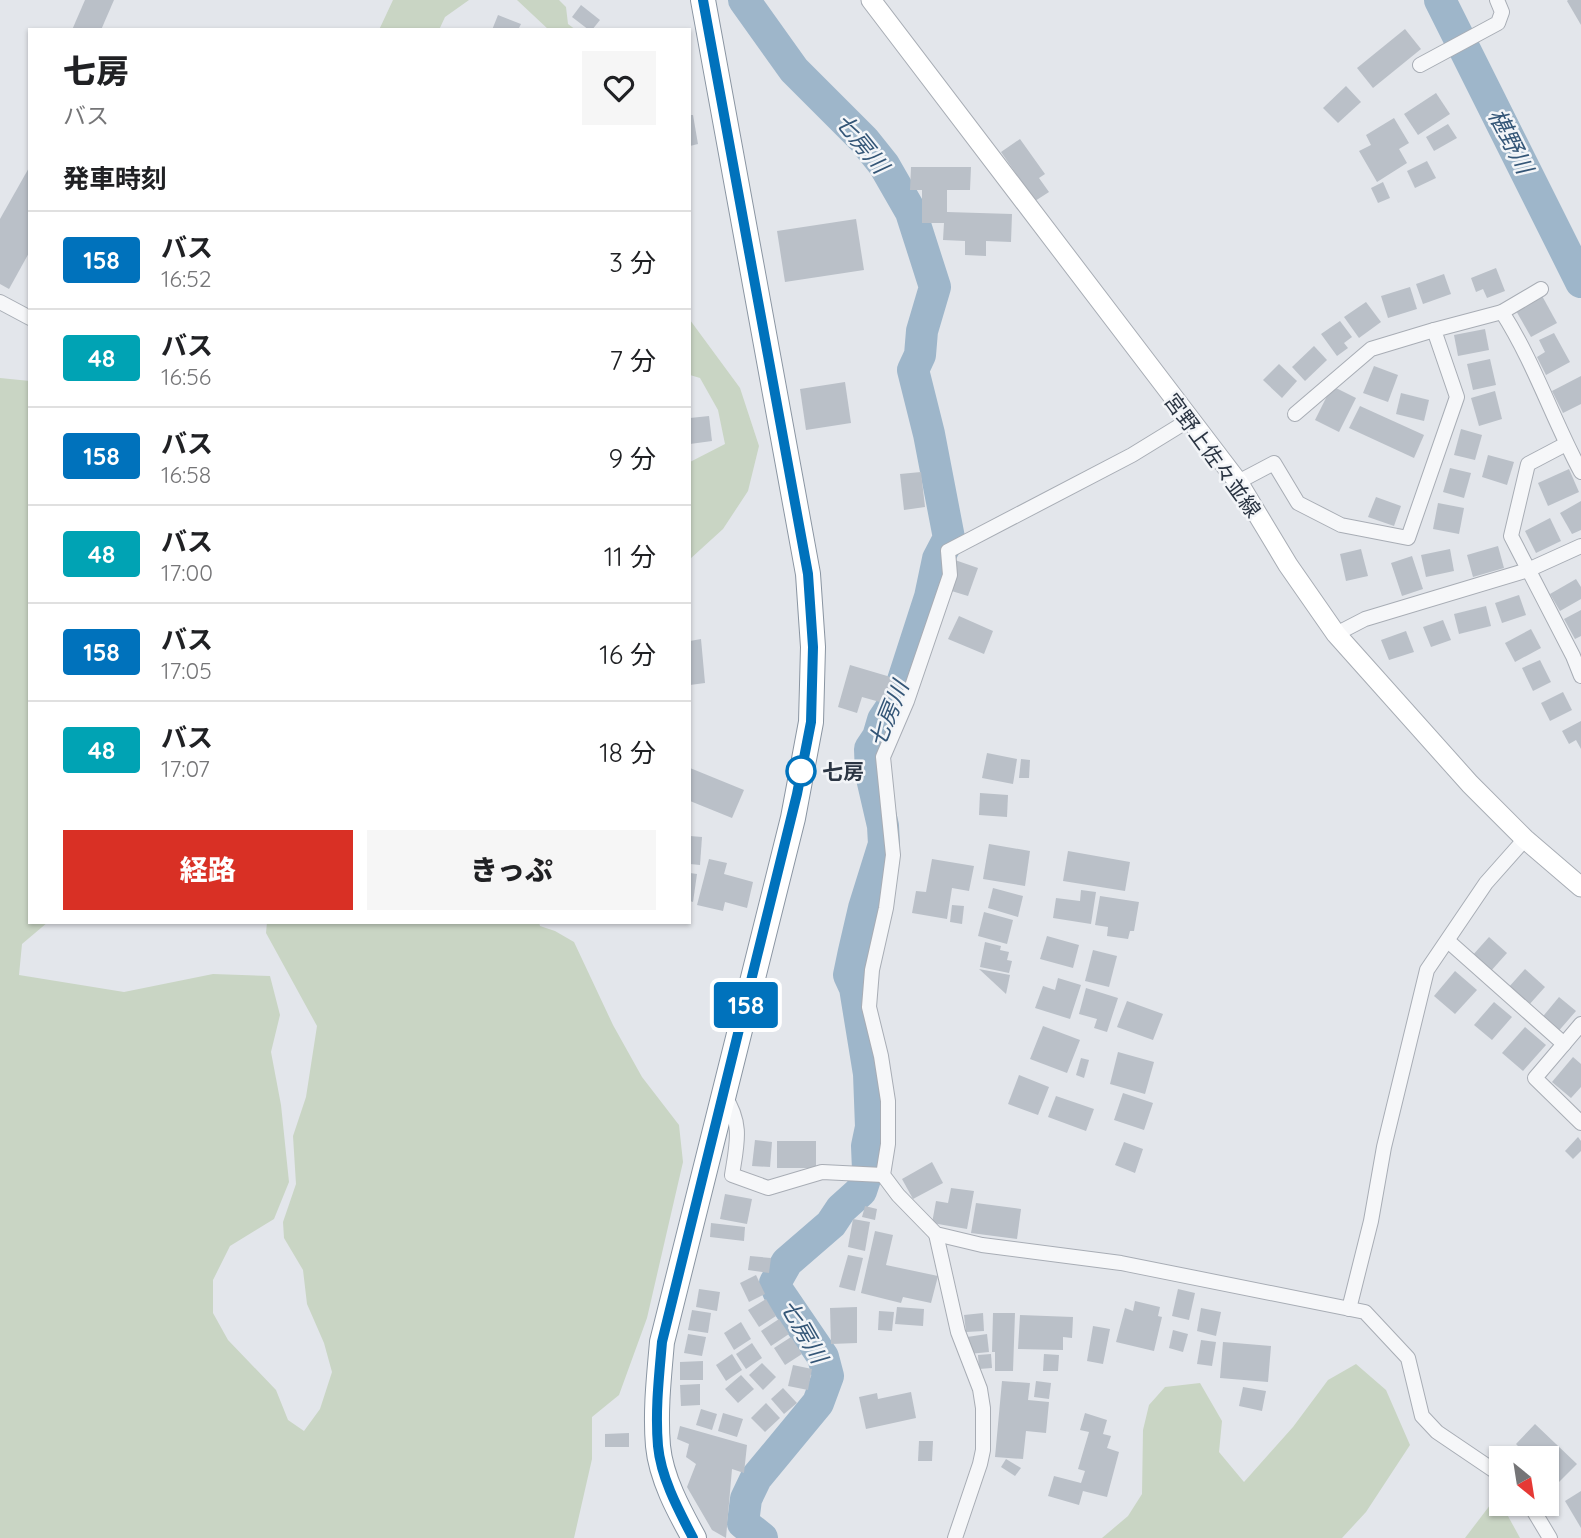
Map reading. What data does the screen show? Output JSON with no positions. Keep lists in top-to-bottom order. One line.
{"streets":{"main road":["宮野上佐々並線"]},"water":["椹野川","七房川"],"places":["七房"],"lines":["bus line 158"],"north":"bottom right","page":{"on_map":"158","heading":[["七房","バス"],"発車時刻"],"list":[{"mark":"158","name":"バス","note":"16:52","value":"3 分"},{"mark":"48","name":"バス","note":"16:56","value":"7 分"},{"mark":"158","name":"バス","note":"16:58","value":"9 分"},{"mark":"48","name":"バス","note":"17:00","value":"11 分"},{"mark":"158","name":"バス","note":"17:05","value":"16 分"},{"mark":"48","name":"バス","note":"17:07","value":"18 分"}],"buttons":["経路","きっぷ"]}}
